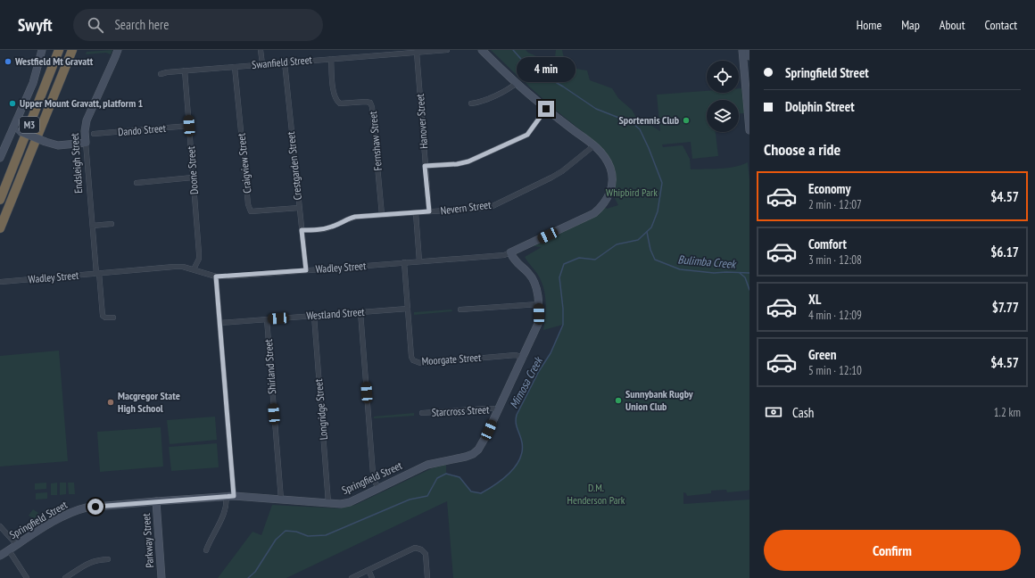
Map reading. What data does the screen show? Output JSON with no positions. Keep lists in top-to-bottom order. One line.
{"streets":{"highway":["M3"],"street":["Swanfield Street","Hanover Street","Dando Street","Fernshaw Street","Endsleigh Street","Craigview Street","Crestgarden Street","Doone Street","Nevern Street","Wadley Street","Westland Street","Moorgate Street","Shirland Street","Longridge Street","Starcross Street","Springfield Street","Parkway Street"]},"crossings":[["Swanfield Street","Hanover Street"],["Swanfield Street","Fernshaw Street"],["Swanfield Street","Craigview Street"],["Swanfield Street","Crestgarden Street"],["Swanfield Street","Doone Street"],["Hanover Street","Nevern Street"],["Dando Street","Doone Street"],["Fernshaw Street","Nevern Street"],["Endsleigh Street","Wadley Street"],["Craigview Street","Crestgarden Street"],["Crestgarden Street","Nevern Street"],["Crestgarden Street","Wadley Street"],["Doone Street","Wadley Street"],["Wadley Street","Moorgate Street"],["Wadley Street","Springfield Street"],["Westland Street","Moorgate Street"],["Westland Street","Shirland Street"],["Westland Street","Longridge Street"],["Moorgate Street","Springfield Street"],["Shirland Street","Springfield Street"],["Longridge Street","Springfield Street"],["Starcross Street","Springfield Street"],["Springfield Street","Parkway Street"]],"water":["Bulimba Creek","Mimosa Creek"],"parks":["Whipbird Park","D.M. Henderson Park"],"places":["Westfield Mt Gravatt","Upper Mount Gravatt, platform 1","Sportennis Club","Sunnybank Rugby Union Club","Macgregor State High School"],"page":{"header":"Swyft","search":"Search here","nav":["Home","Map","About","Contact"],"banner":["Springfield Street","Dolphin Street"],"bubble":"4 min","heading":"Choose a ride","list":[{"name":"Economy","note":"2 min · 12:07","value":"$4.57"},{"name":"Comfort","note":"3 min · 12:08","value":"$6.17"},{"name":"XL","note":"4 min · 12:09","value":"$7.77"},{"name":"Green","note":"5 min · 12:10","value":"$4.57"}],"pay":["Cash","1.2 km"],"buttons":"Confirm"}}
